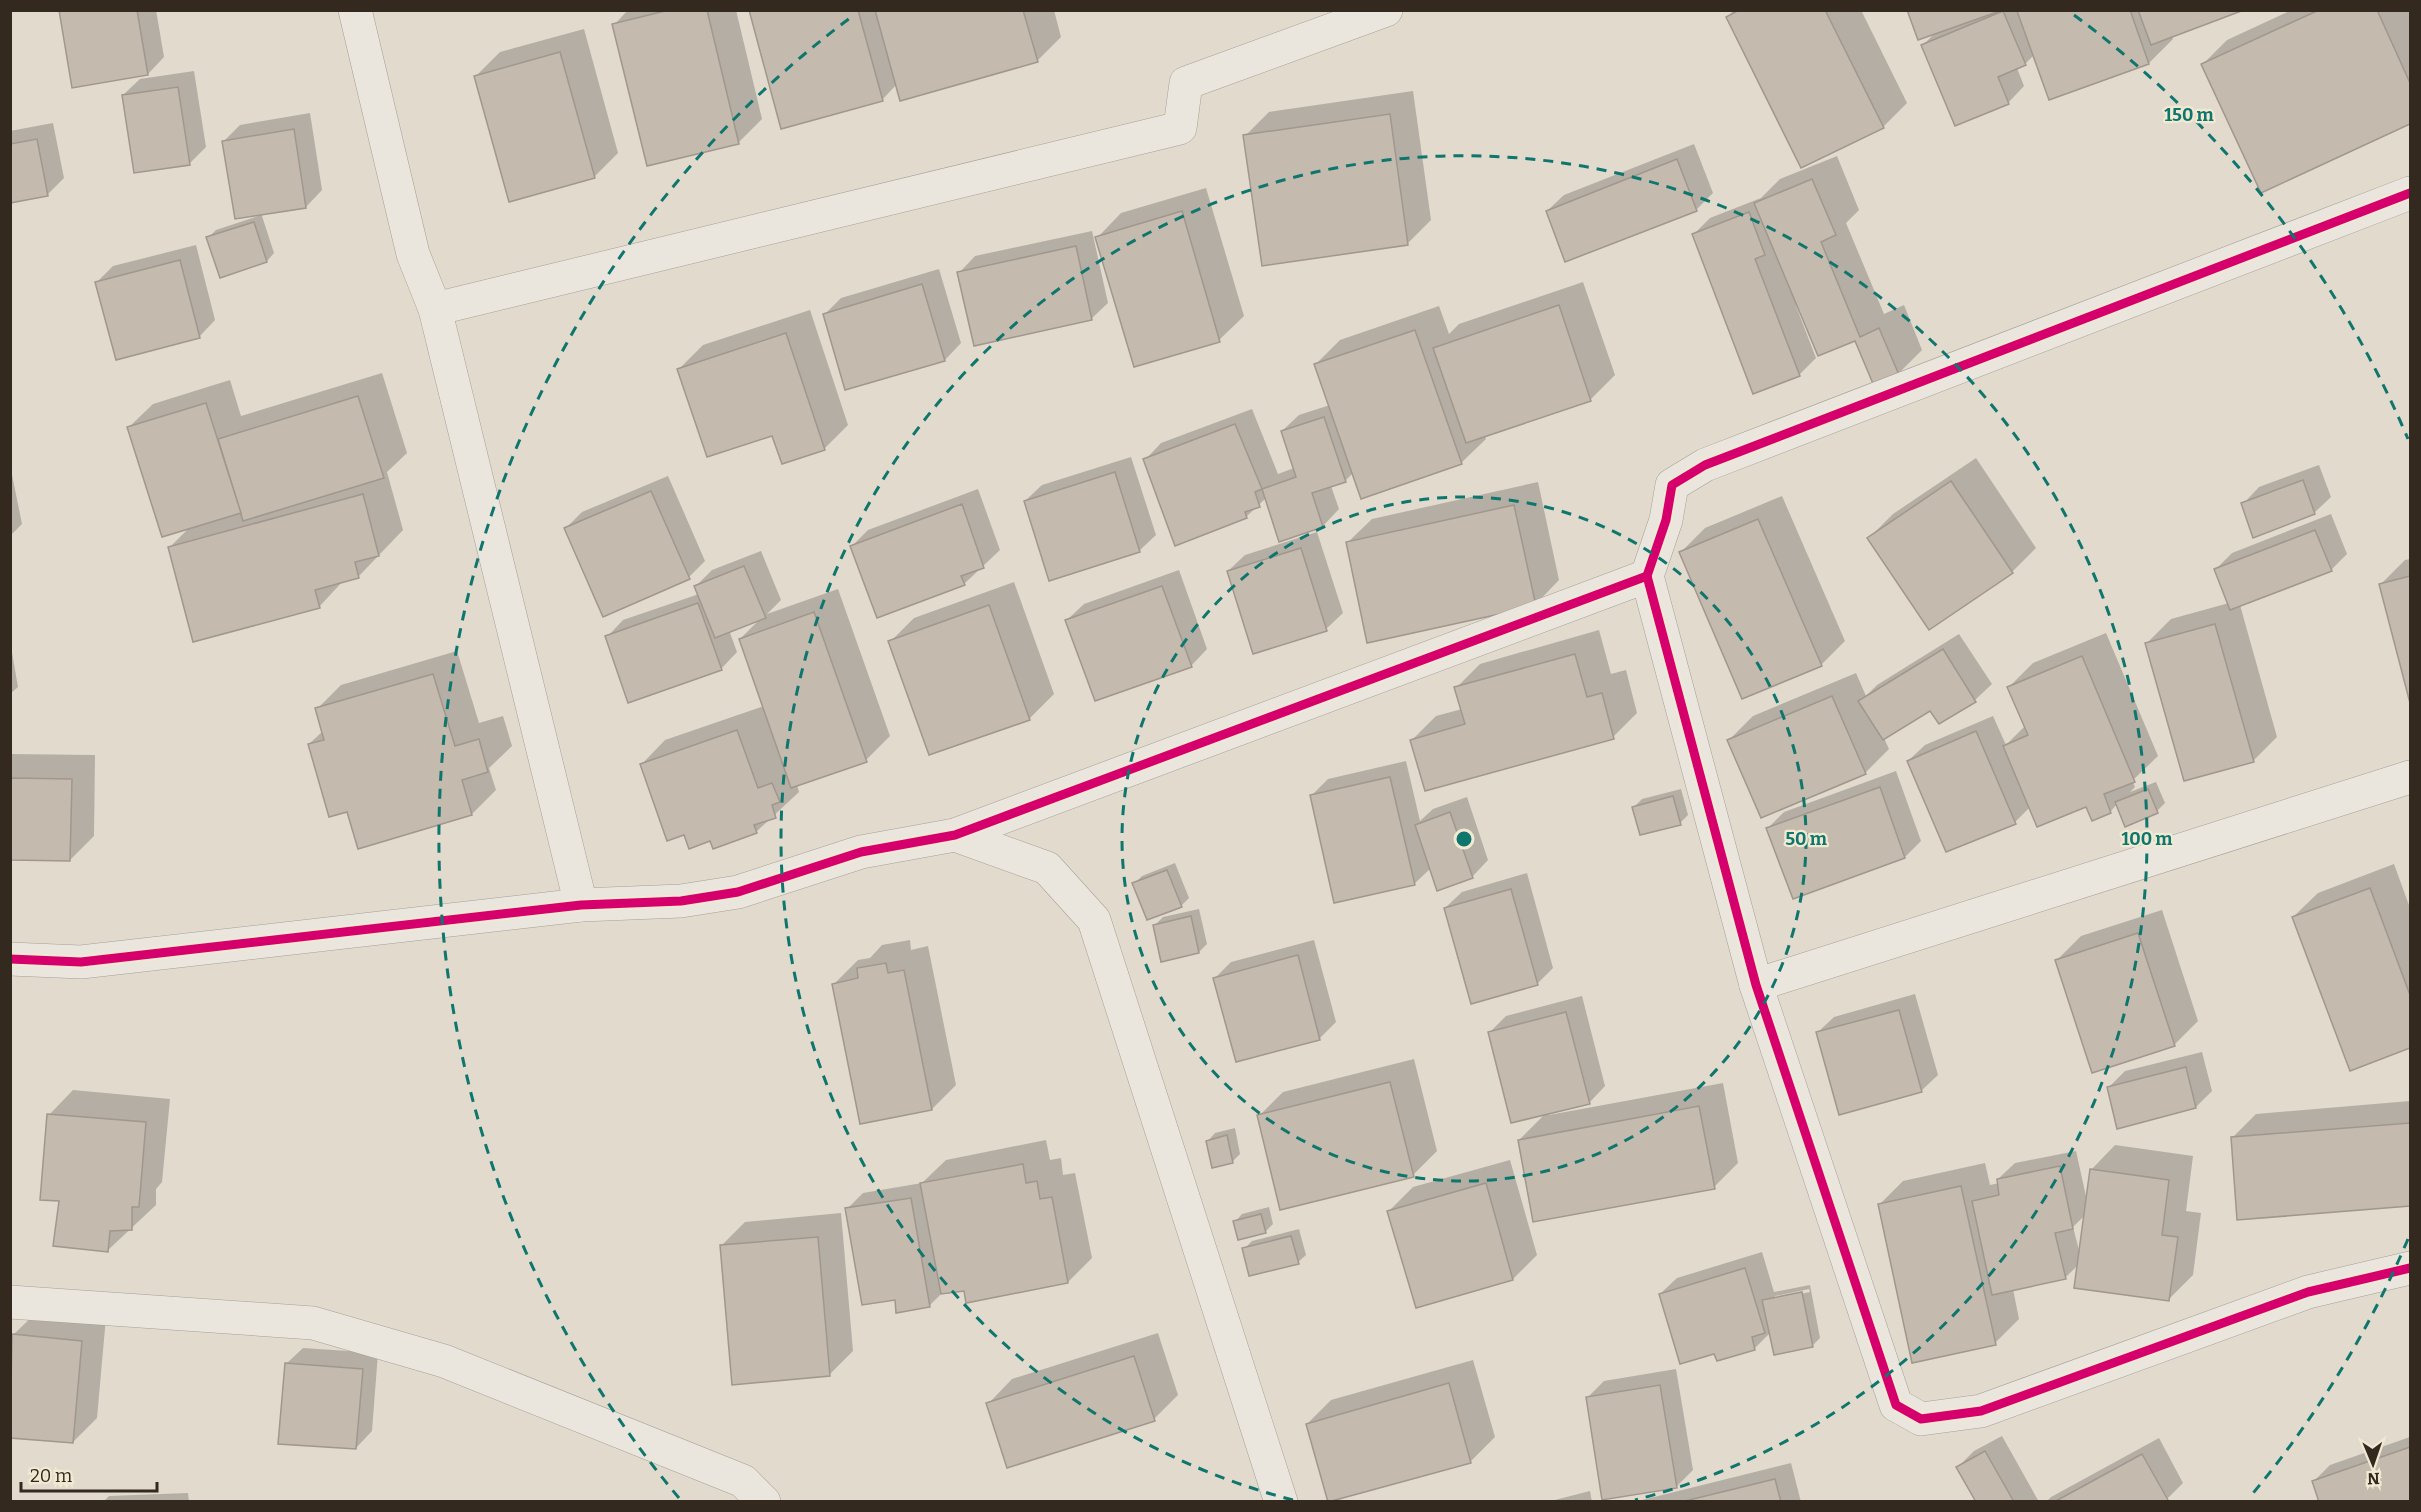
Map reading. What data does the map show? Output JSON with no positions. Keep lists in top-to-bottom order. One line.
{"scale_bar":"20 m","north":"bottom","rings":["150 m","50 m","100 m"]}
